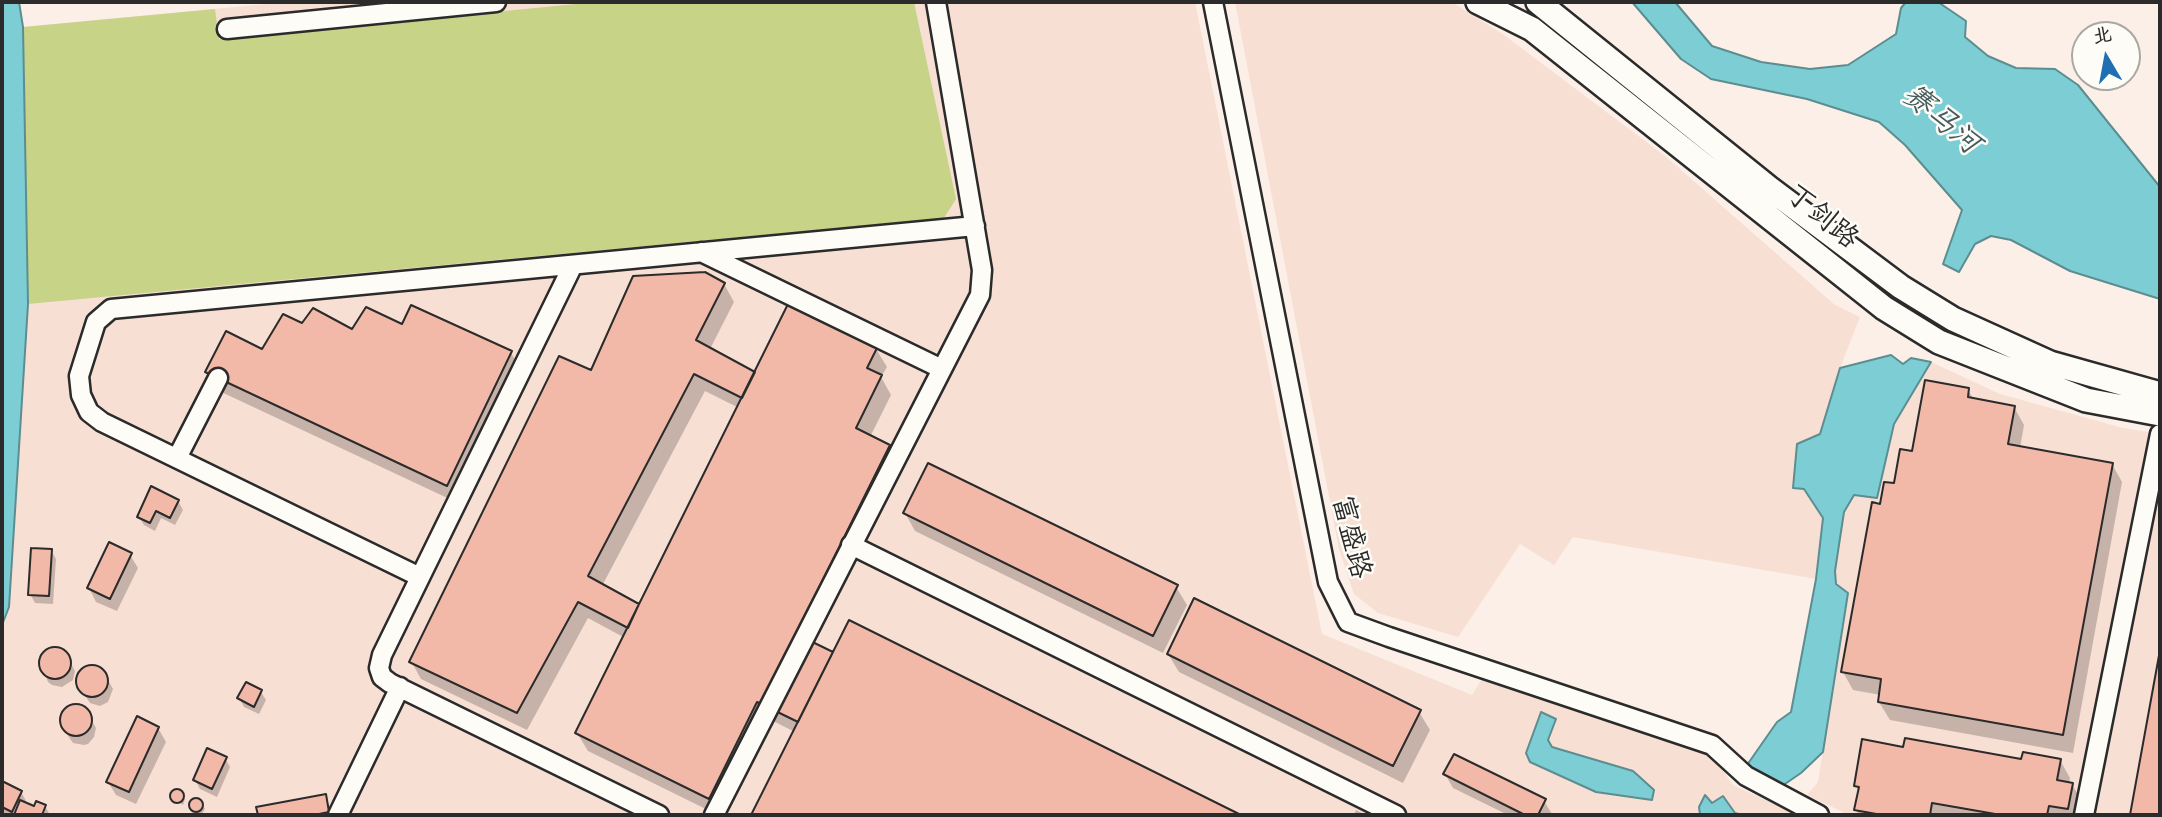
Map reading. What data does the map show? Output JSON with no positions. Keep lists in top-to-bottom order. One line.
{"streets":{"main road":["丁剑路"],"street":["富盛路"]},"water":["赛马河"],"north":"top"}
